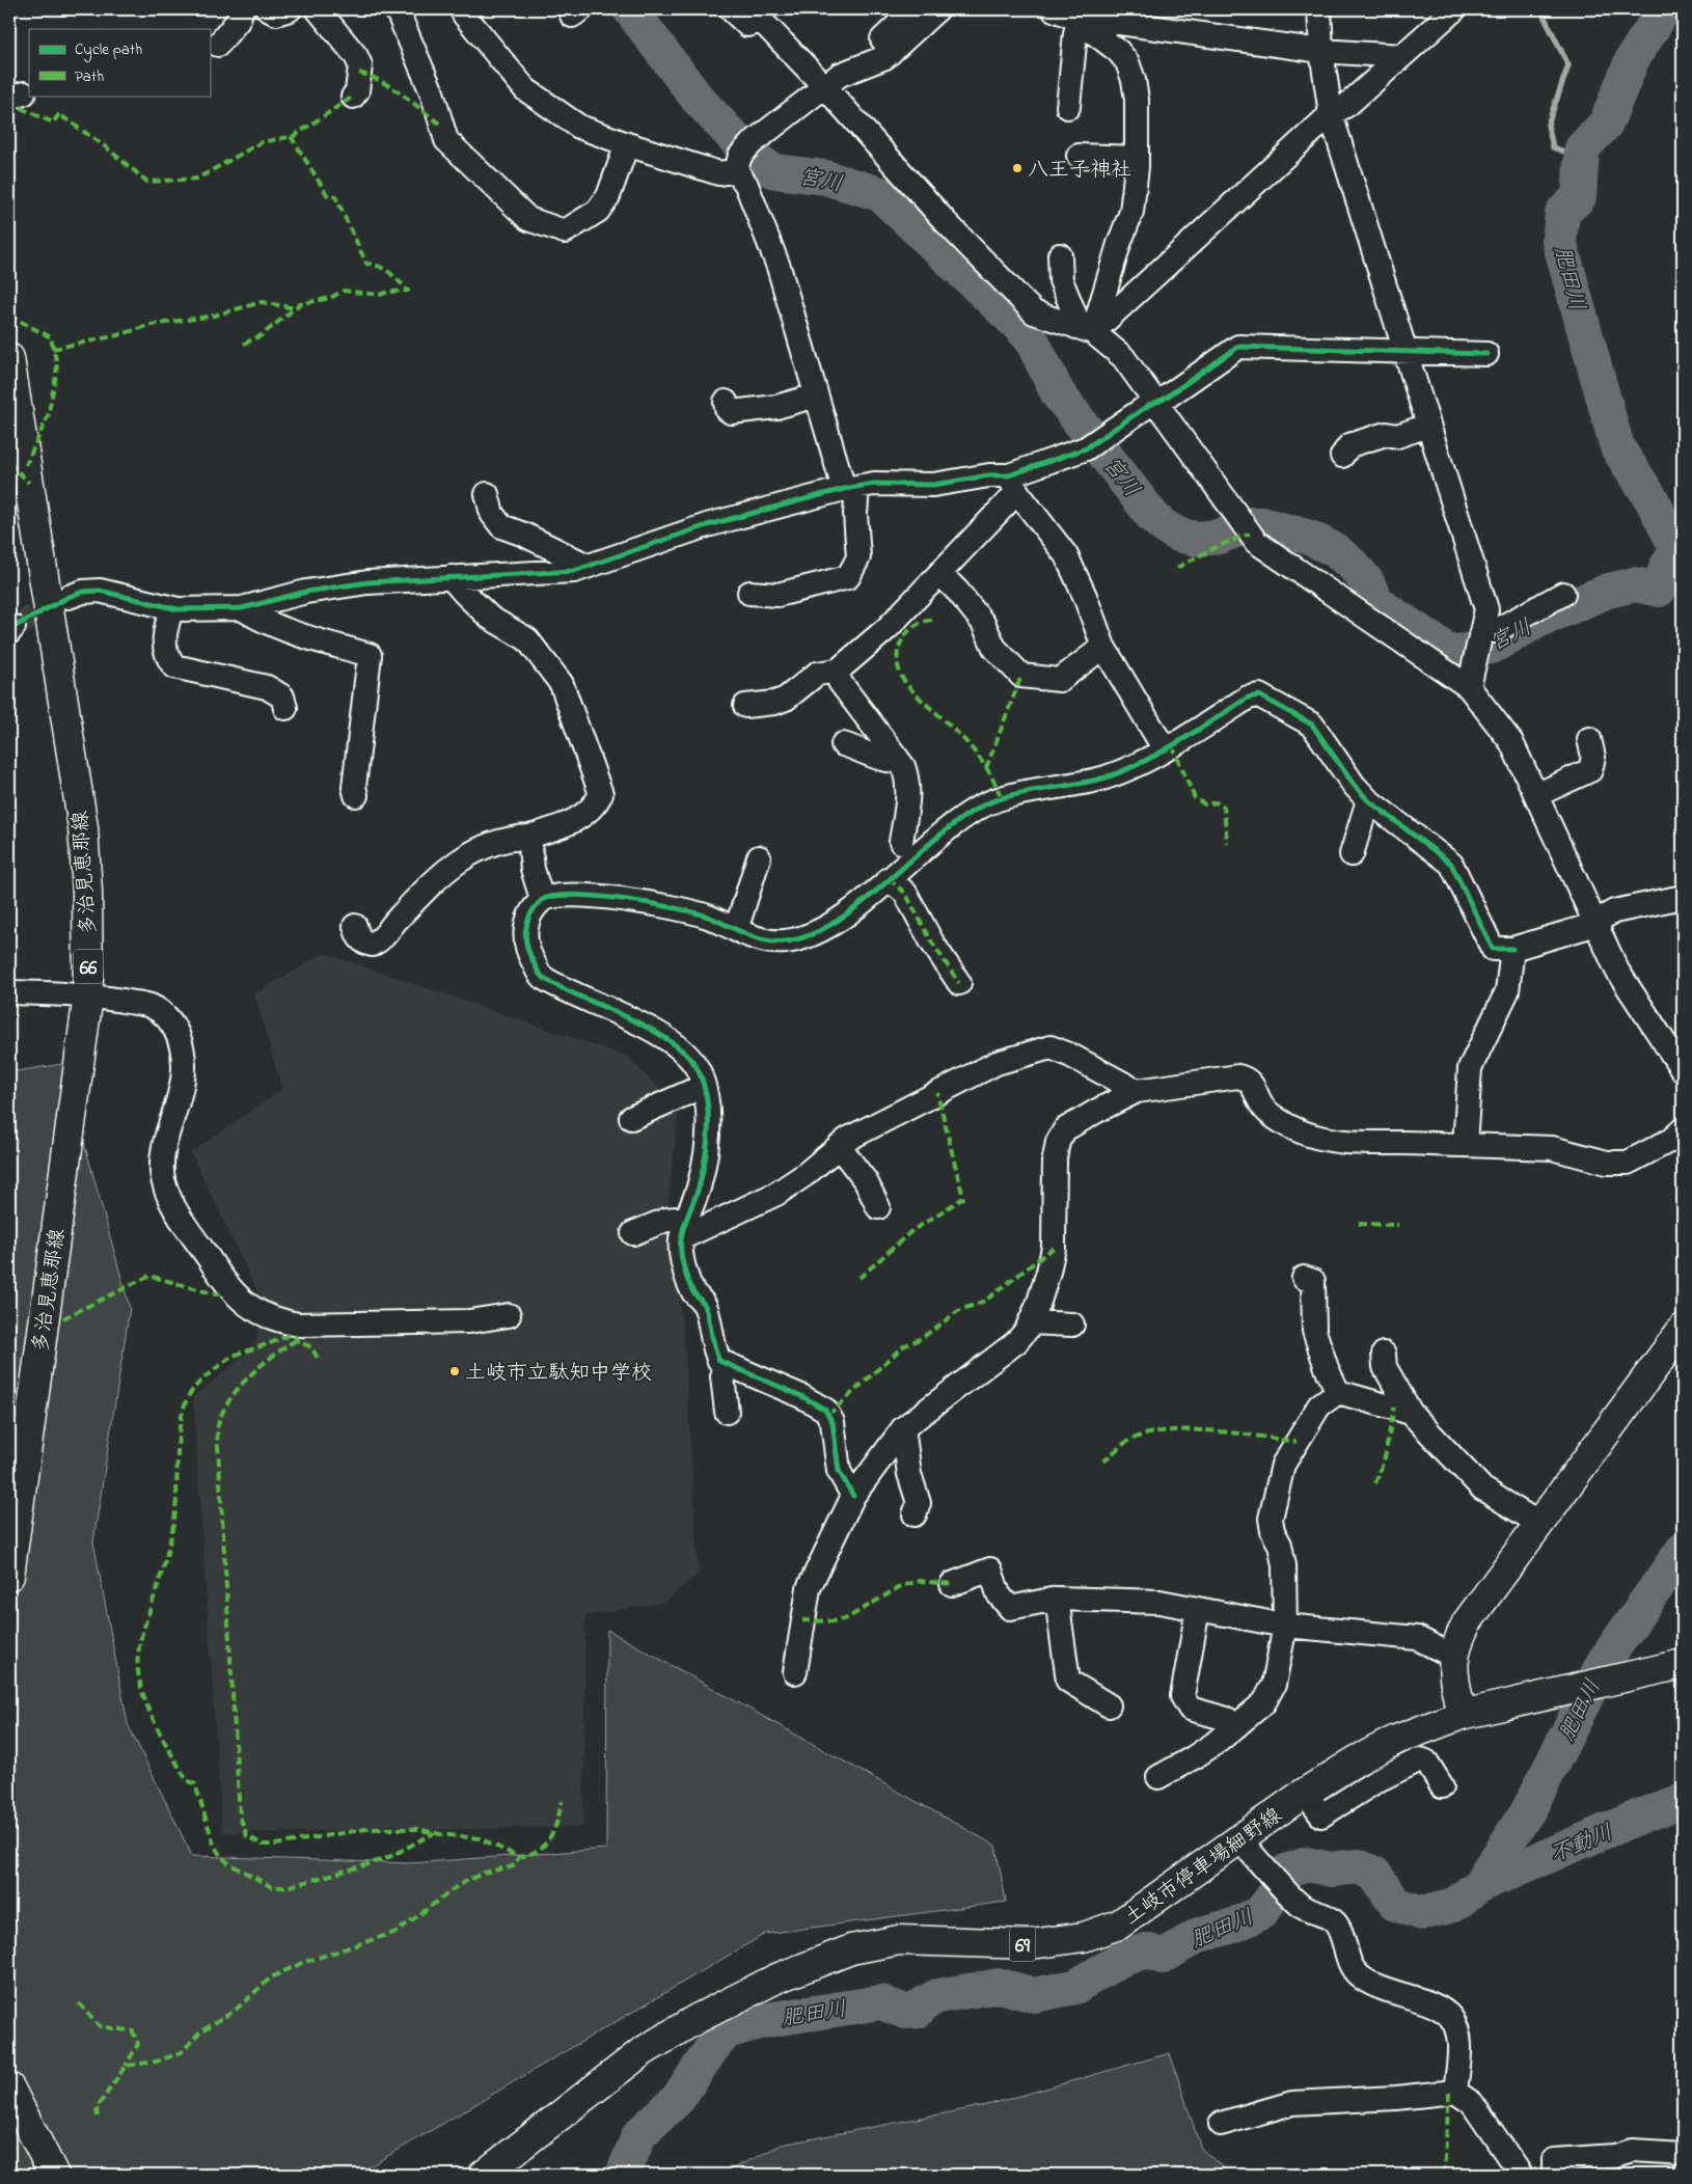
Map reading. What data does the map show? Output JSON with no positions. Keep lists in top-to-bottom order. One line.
{"streets":{"main road":["多治見恵那線","66","土岐市停車場細野線","69"]},"water":["宮川","肥田川","不動川"],"places":["八王子神社","土岐市立駄知中学校"],"legend":["Cycle path","Path"]}
